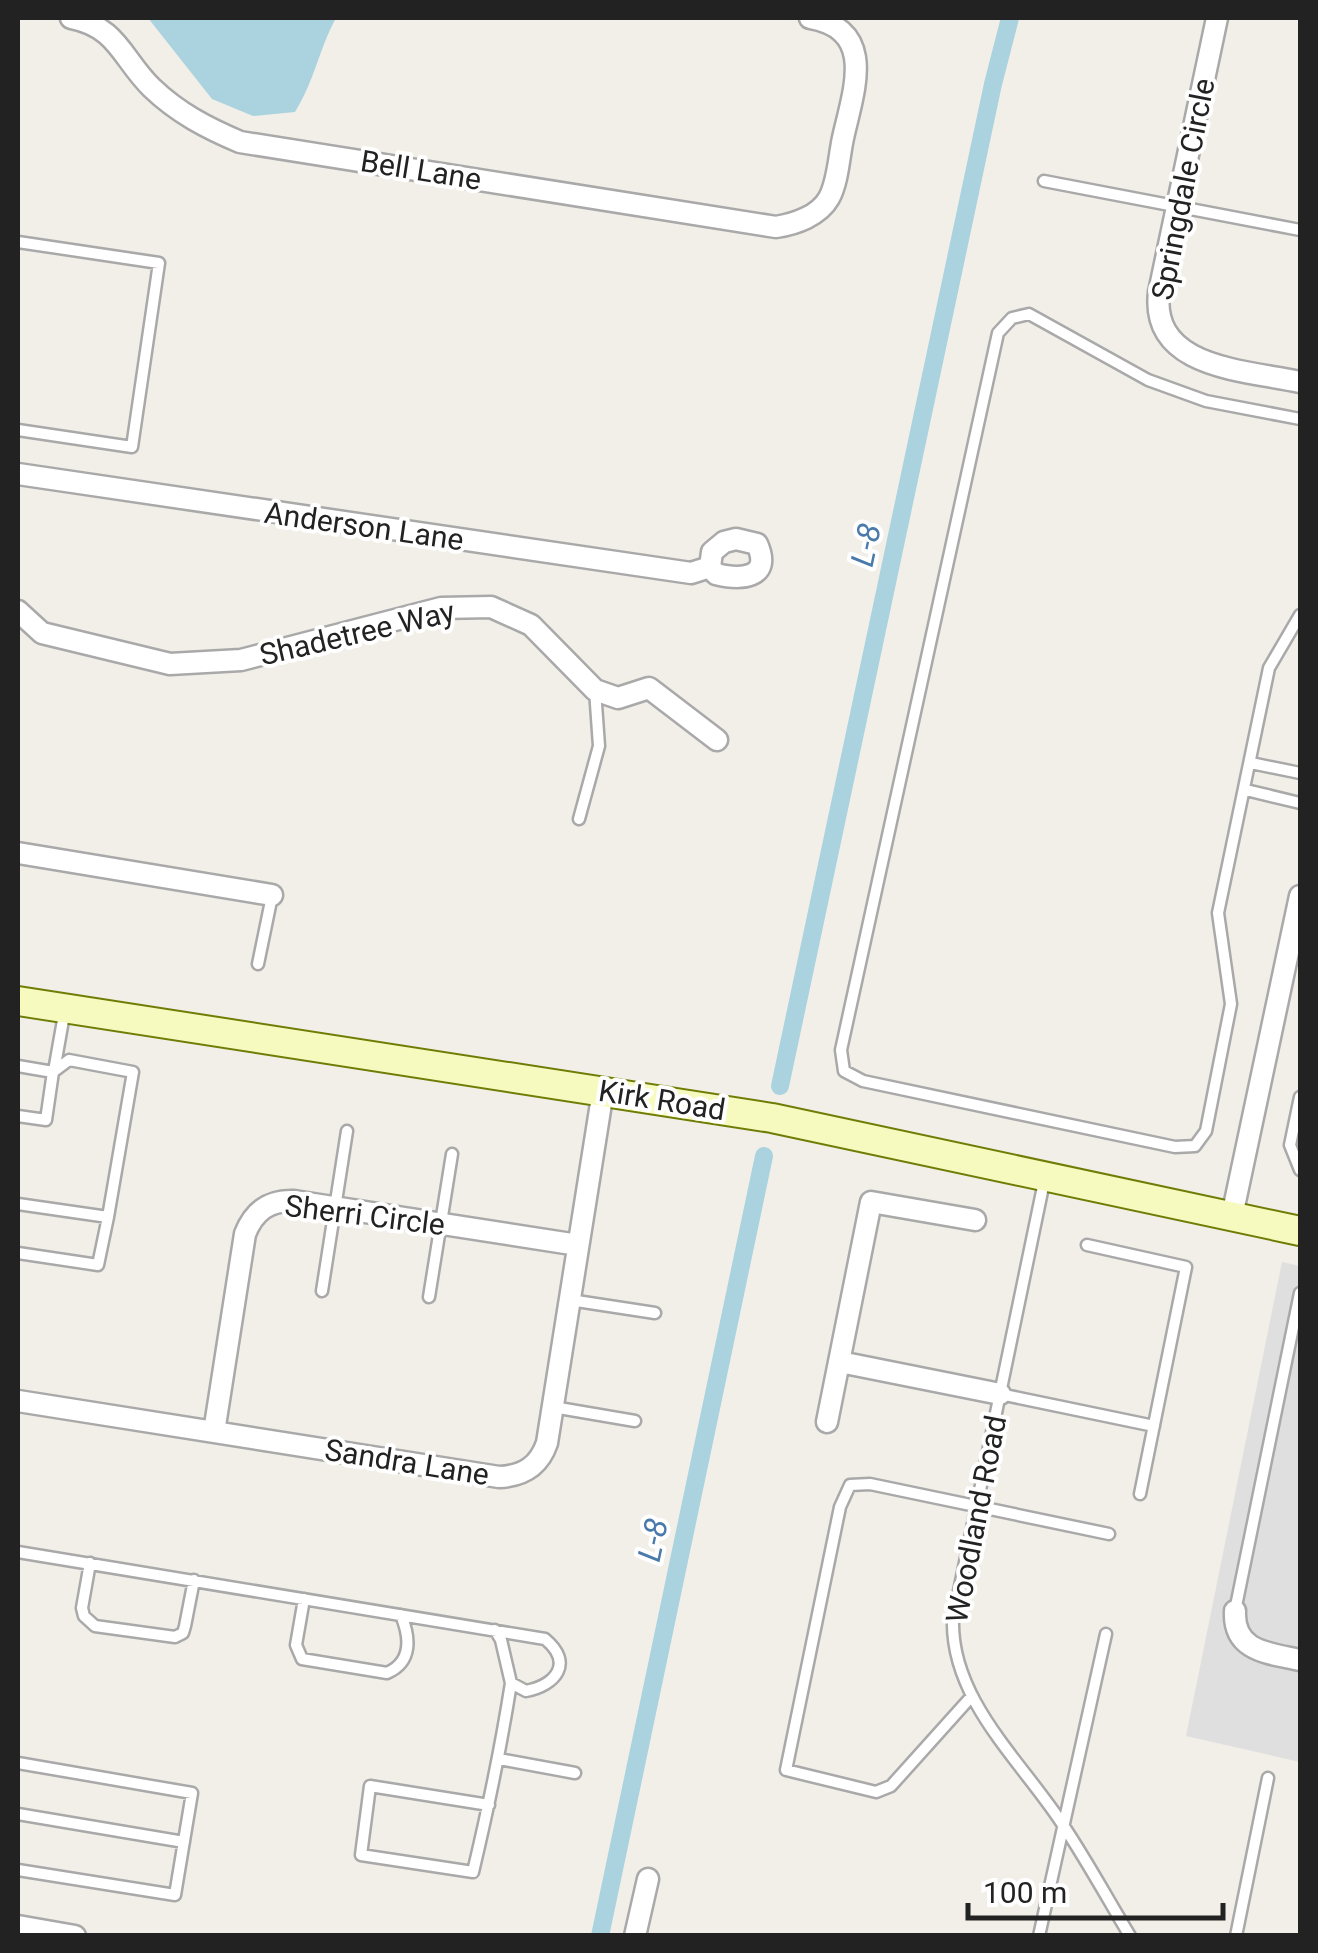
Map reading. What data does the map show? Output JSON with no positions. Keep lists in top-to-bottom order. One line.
{"streets":{"street":["Bell Lane","Springdale Circle","Anderson Lane","Shadetree Way","Kirk Road","Sherri Circle","Sandra Lane"],"lane":["Woodland Road"]},"crossings":[["Kirk Road","Sandra Lane"],["Kirk Road","Woodland Road"],["Sherri Circle","Sandra Lane"]],"water":["L-8"],"scale_bar":"100 m"}
